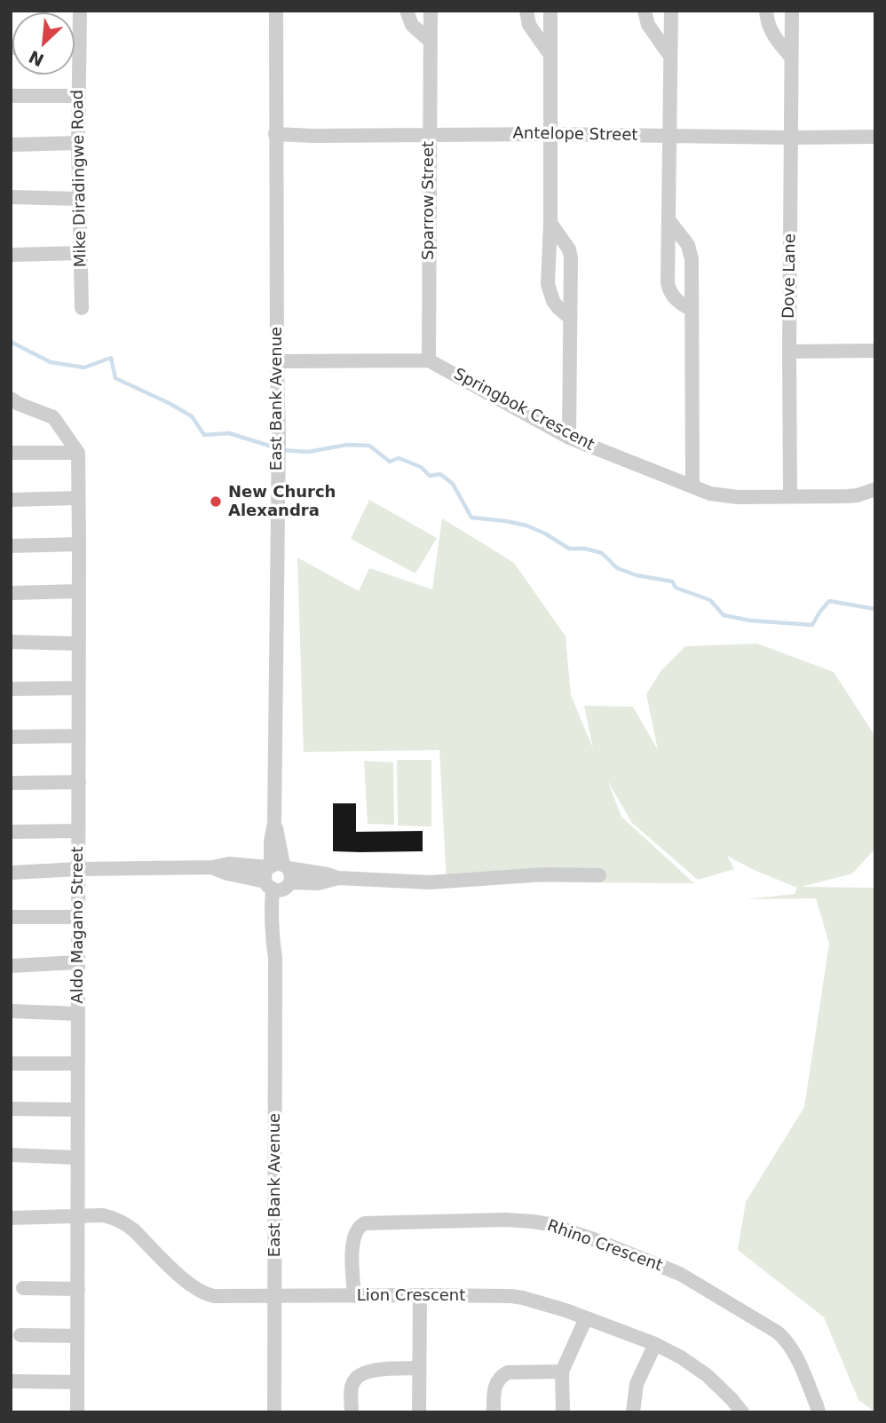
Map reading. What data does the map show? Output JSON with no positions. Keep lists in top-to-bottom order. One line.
{"streets":{"street":["Antelope Street","Mike Diradingwe Road","Sparrow Street","Dove Lane","East Bank Avenue","Springbok Crescent","Aldo Magano Street","Rhino Crescent","Lion Crescent"]},"crossings":[["Antelope Street","Sparrow Street"],["Antelope Street","Dove Lane"],["Antelope Street","East Bank Avenue"],["Sparrow Street","Springbok Crescent"],["Dove Lane","Springbok Crescent"],["East Bank Avenue","Springbok Crescent"],["East Bank Avenue","Lion Crescent"],["Aldo Magano Street","Lion Crescent"],["Rhino Crescent","Lion Crescent"]],"places":["New Church Alexandra"],"north":"bottom left"}
